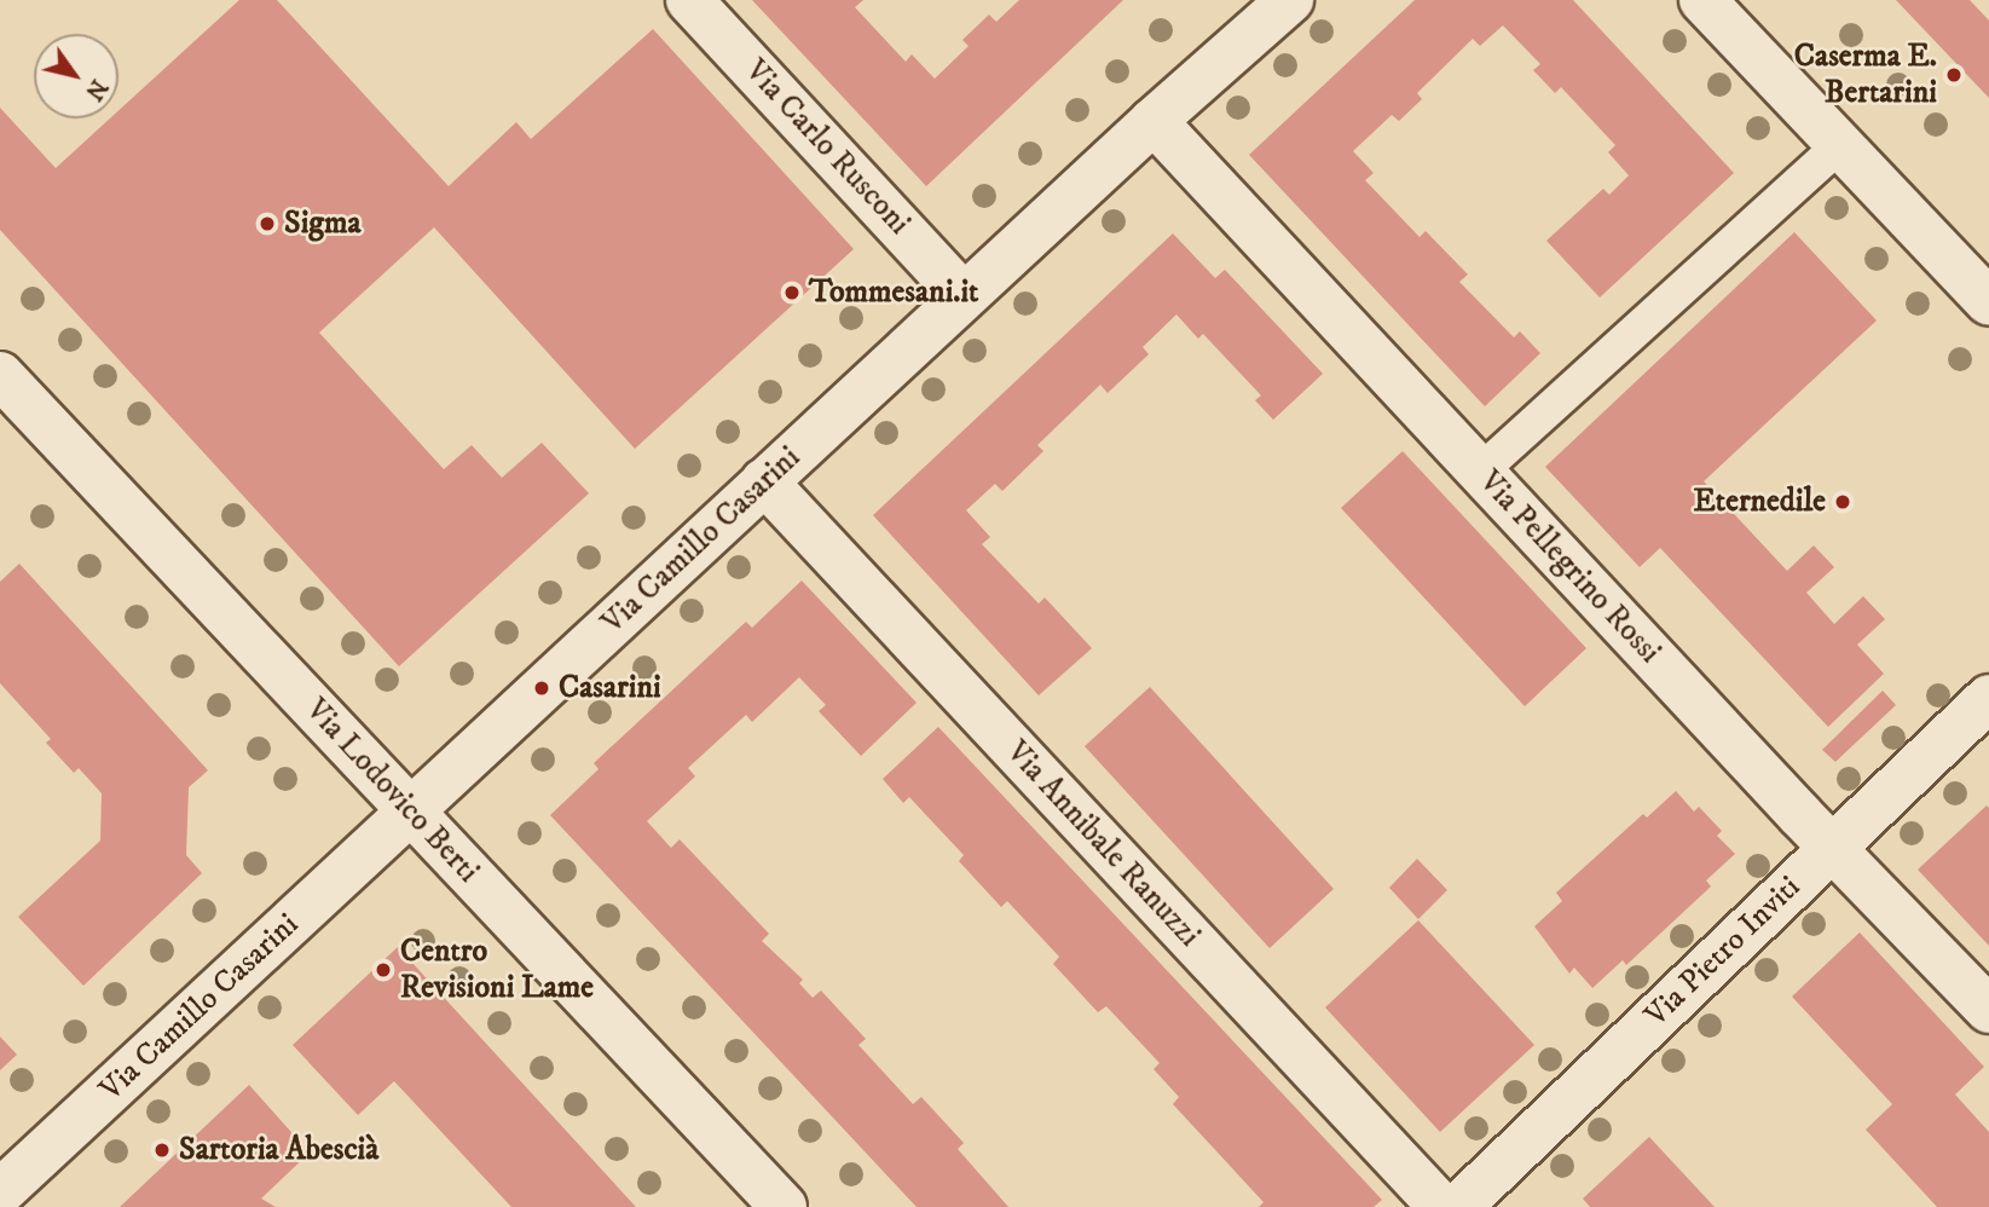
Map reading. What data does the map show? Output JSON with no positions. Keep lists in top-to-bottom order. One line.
{"streets":{"street":["Via Carlo Rusconi","Via Camillo Casarini","Via Pellegrino Rossi","Via Lodovico Berti","Via Annibale Ranuzzi","Via Pietro Inviti"]},"crossings":[["Via Carlo Rusconi","Via Camillo Casarini"],["Via Camillo Casarini","Via Pellegrino Rossi"],["Via Camillo Casarini","Via Lodovico Berti"],["Via Camillo Casarini","Via Annibale Ranuzzi"],["Via Pellegrino Rossi","Via Pietro Inviti"]],"places":["Caserma E. Bertarini","Sigma","Tommesani.it","Eternedile","Casarini","Centro Revisioni Lame","Sartoria Abescià"],"north":"bottom right"}
